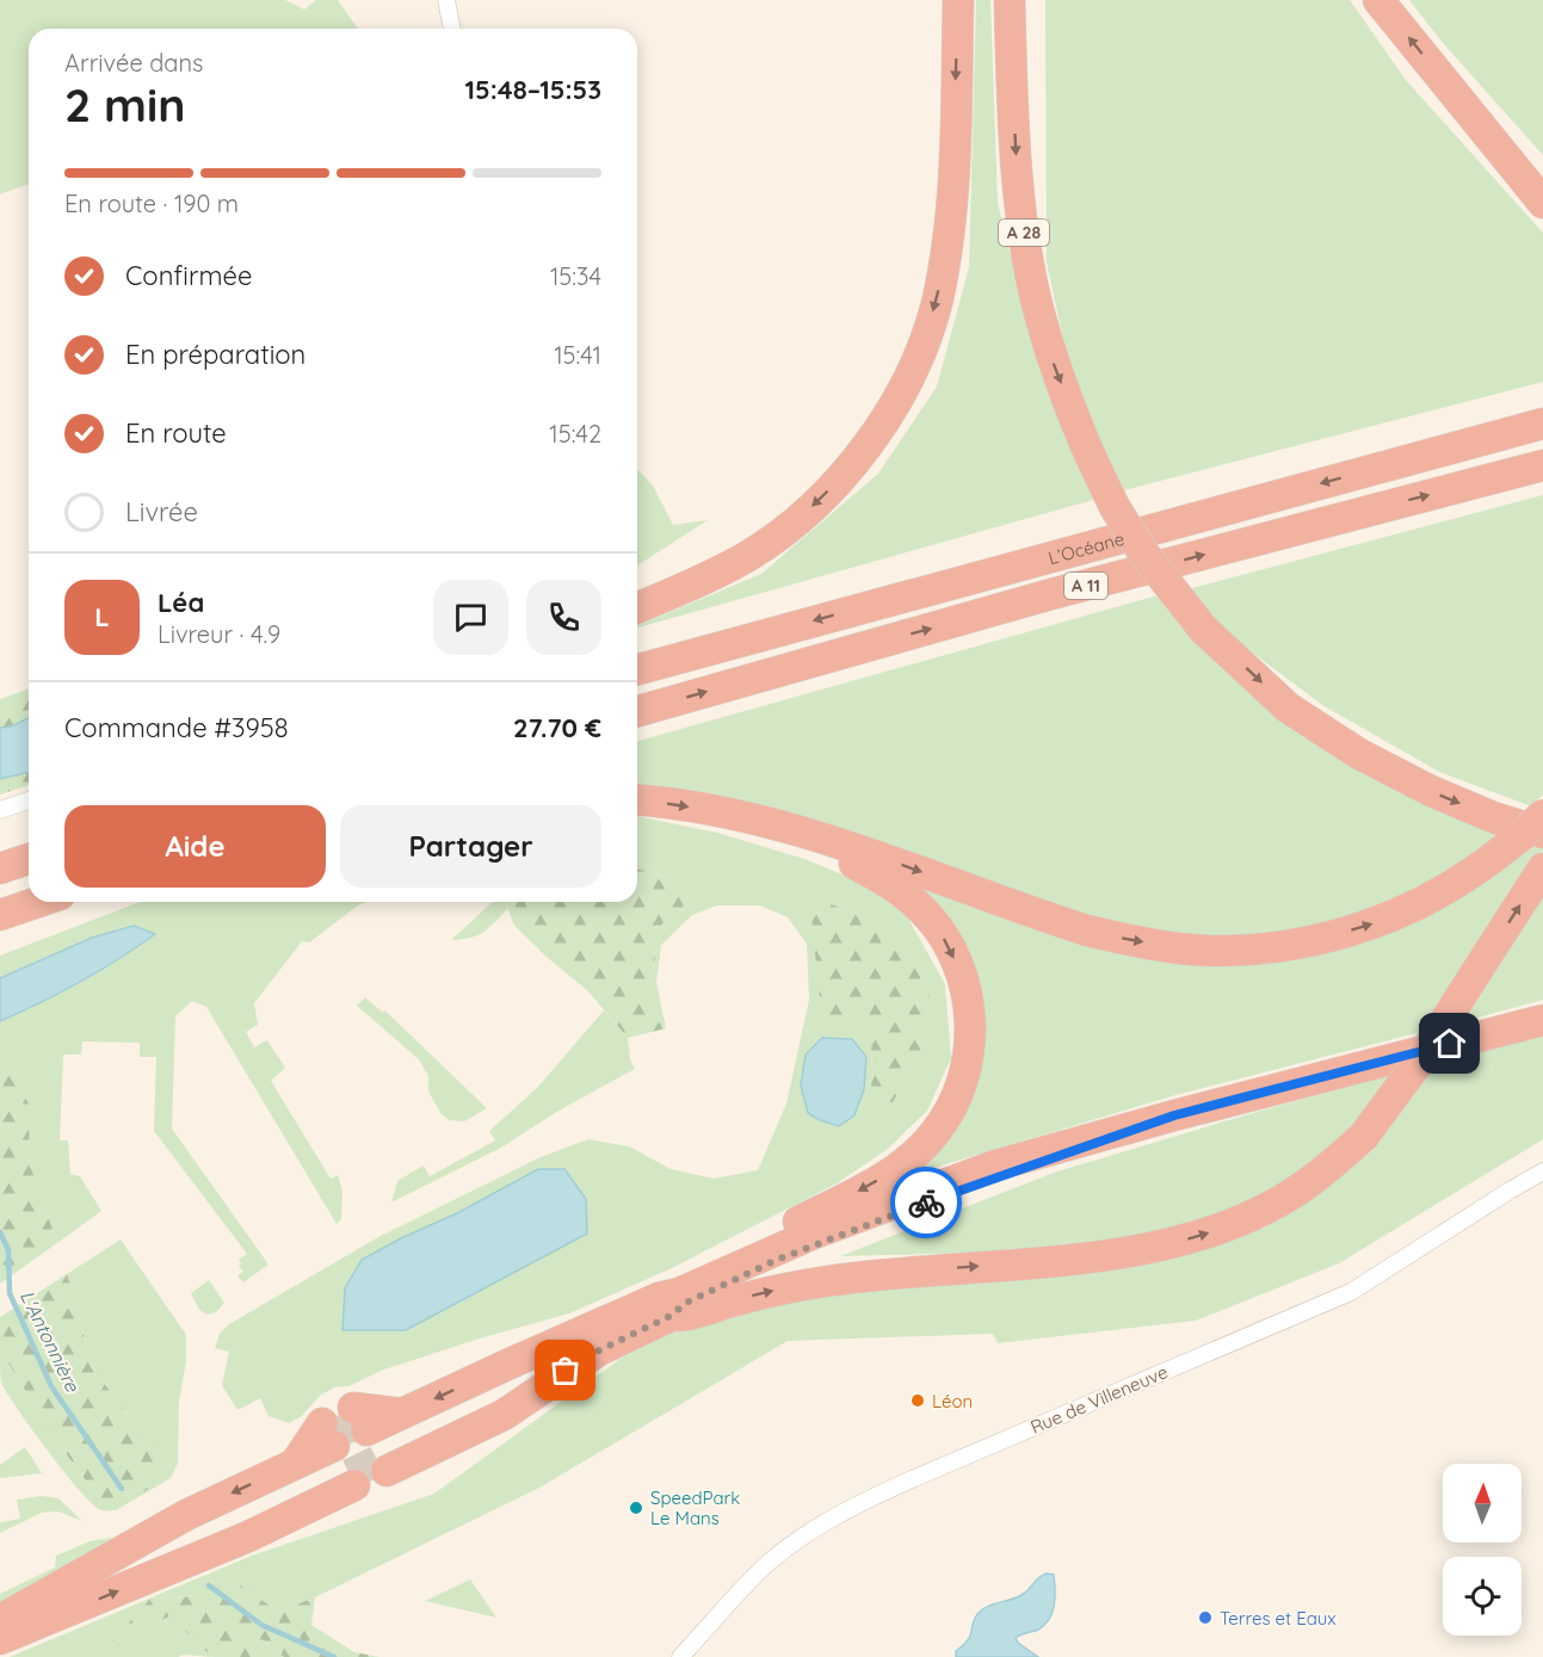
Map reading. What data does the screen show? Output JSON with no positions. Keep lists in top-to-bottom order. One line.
{"streets":{"highway":["A 28","L’Océane","A 11"],"street":["Rue de Villeneuve"]},"water":["L'Antonnière"],"places":["Léon","SpeedPark Le Mans","Terres et Eaux"],"north":"top","page":{"heading":["2 min","Arrivée dans","15:48–15:53"],"panel":["Léa","Livreur · 4.9","Commande #3958","27.70 €"],"bar":"En route · 190 m","list":[["Confirmée","15:34"],["En préparation","15:41"],["En route","15:42"],"Livrée"],"round":"L","buttons":["Aide","Partager"]}}
